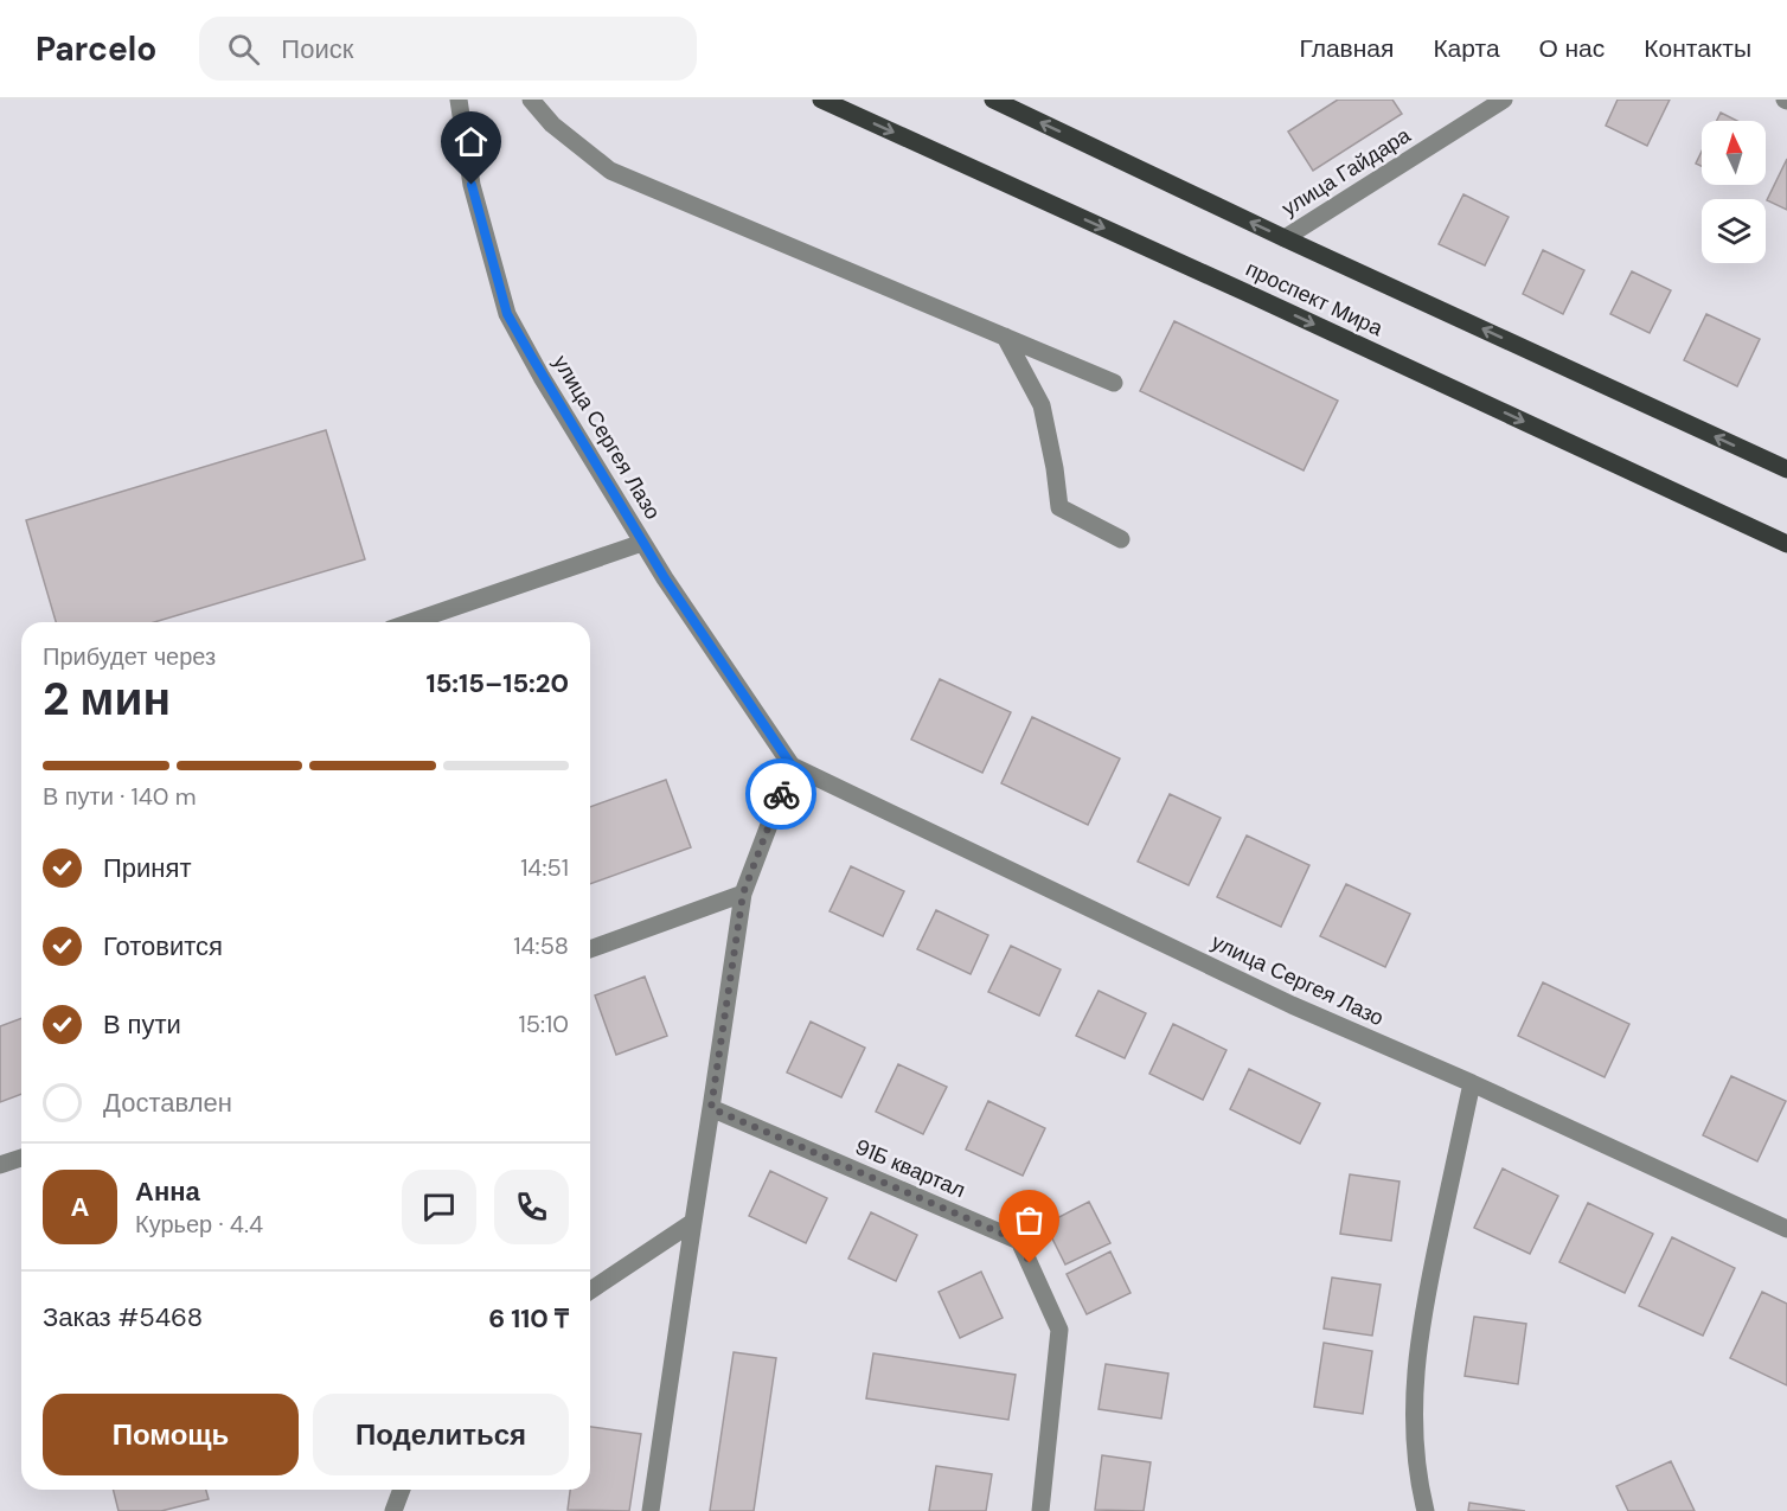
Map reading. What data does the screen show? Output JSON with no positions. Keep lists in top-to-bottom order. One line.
{"streets":{"main road":["проспект Мира"],"street":["улица Гайдара","улица Сергея Лазо","91Б квартал"]},"crossings":[["улица Гайдара","проспект Мира"]],"north":"top","page":{"header":"Parcelo","search":"Поиск","nav":["Главная","Карта","О нас","Контакты"],"heading":["2 мин","Прибудет через","15:15–15:20"],"panel":["Анна","Курьер · 4.4","Заказ #5468","6 110 ₸"],"bar":"В пути · 140 m","list":[["Принят","14:51"],["Готовится","14:58"],["В пути","15:10"],"Доставлен"],"round":"А","buttons":["Помощь","Поделиться"]}}
